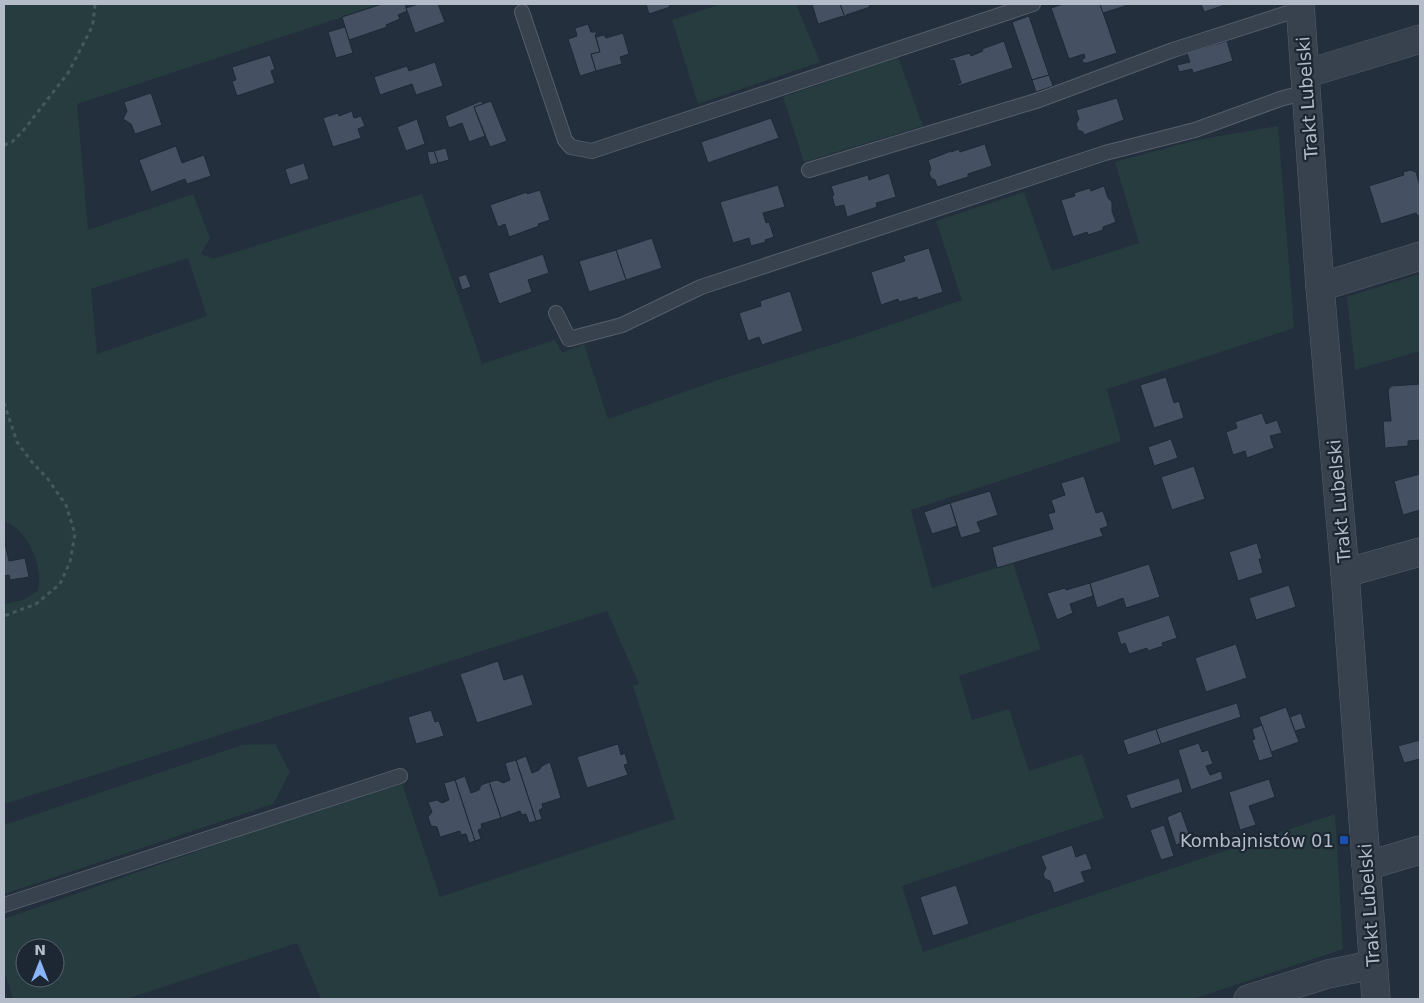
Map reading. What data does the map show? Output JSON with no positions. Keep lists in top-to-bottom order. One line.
{"streets":{"street":["Trakt Lubelski"]},"places":{"transit":["Kombajnistów 01"]},"north":"top"}
